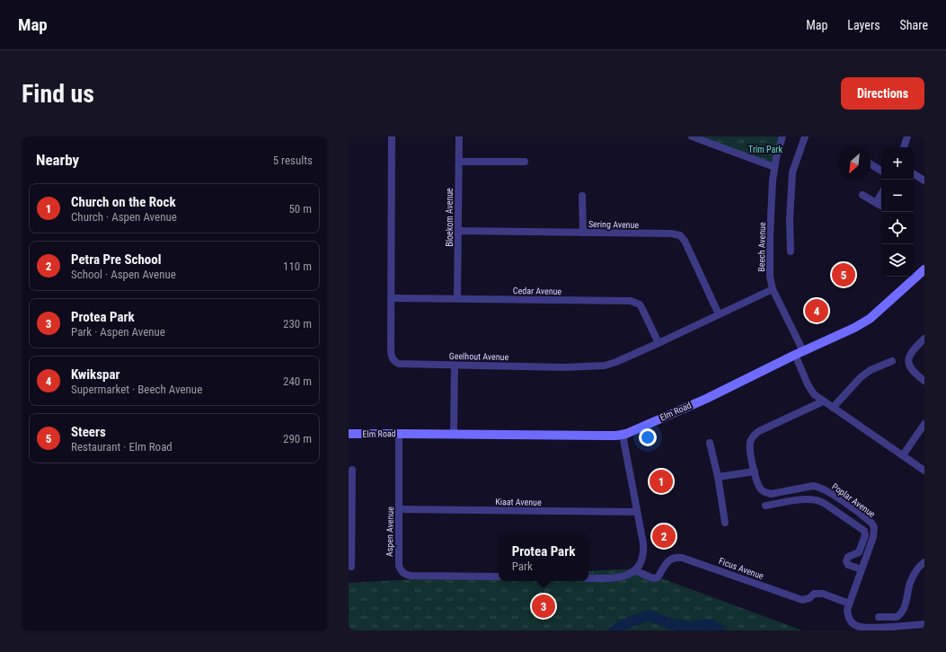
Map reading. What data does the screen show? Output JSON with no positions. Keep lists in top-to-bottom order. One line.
{"streets":{"street":["Bloekom Avenue","Sering Avenue","Beech Avenue","Cedar Avenue","Geelhout Avenue","Elm Road","Poplar Avenue","Kiaat Avenue","Aspen Avenue","Ficus Avenue"]},"crossings":[["Bloekom Avenue","Sering Avenue"],["Bloekom Avenue","Cedar Avenue"],["Sering Avenue","Geelhout Avenue"],["Beech Avenue","Geelhout Avenue"],["Beech Avenue","Elm Road"],["Cedar Avenue","Geelhout Avenue"],["Elm Road","Aspen Avenue"],["Poplar Avenue","Ficus Avenue"],["Kiaat Avenue","Aspen Avenue"]],"parks":["Trim Park"],"north":"bottom left","page":{"header":"Map","nav":["Map","Layers","Share"],"buttons":"Directions","title":"Find us","heading":["Nearby","5 results"],"map_buttons":["+","−"],"list":[{"mark":"1","name":"Church on the Rock","note":"Church · Aspen Avenue","value":"50 m"},{"mark":"2","name":"Petra Pre School","note":"School · Aspen Avenue","value":"110 m"},{"mark":"3","name":"Protea Park","note":"Park · Aspen Avenue","value":"230 m"},{"mark":"4","name":"Kwikspar","note":"Supermarket · Beech Avenue","value":"240 m"},{"mark":"5","name":"Steers","note":"Restaurant · Elm Road","value":"290 m"}],"pins":["5","4","1","2","3"],"popup":["Protea Park","Park"]}}
